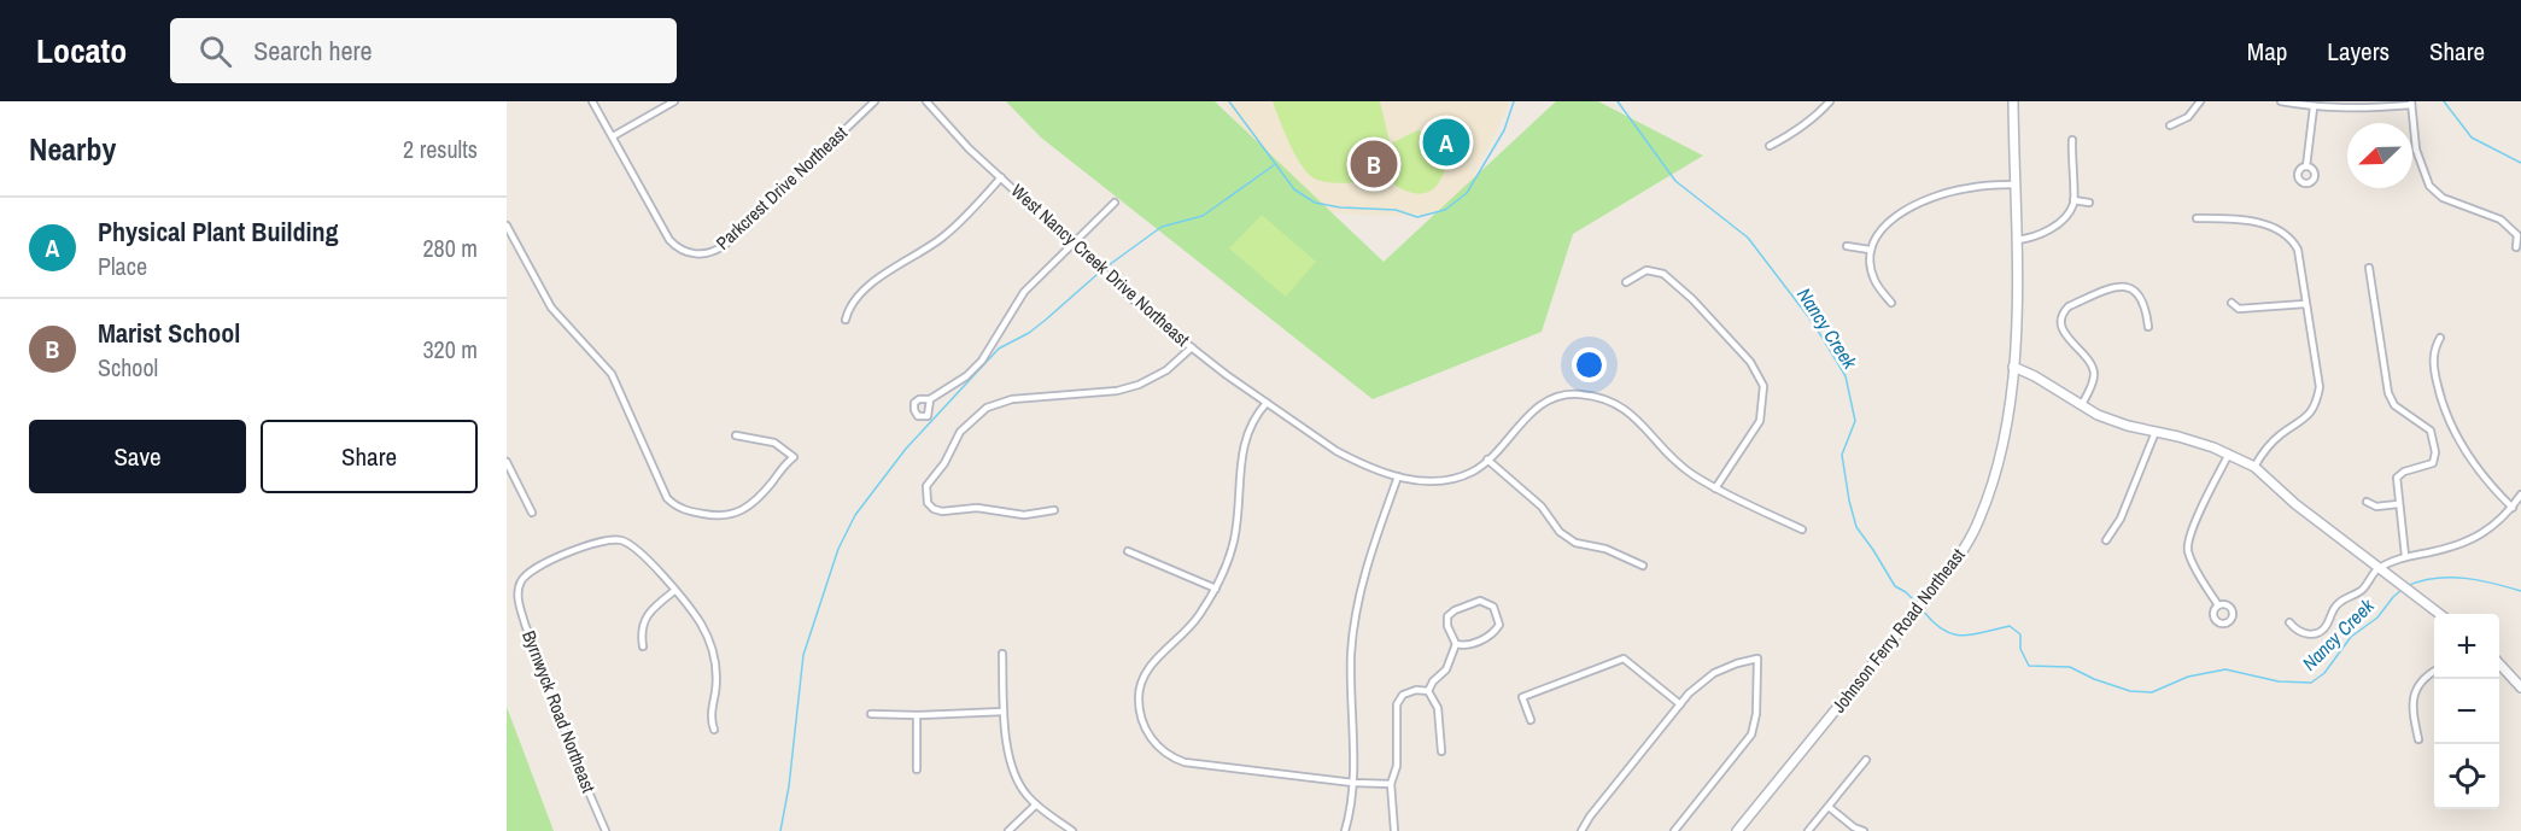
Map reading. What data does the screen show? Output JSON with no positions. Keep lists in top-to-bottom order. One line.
{"streets":{"main road":["Johnson Ferry Road Northeast"],"street":["Parkcrest Drive Northeast","West Nancy Creek Drive Northeast","Byrnwyck Road Northeast"]},"water":["Nancy Creek"],"north":"bottom left","page":{"header":"Locato","search":"Search here","nav":["Map","Layers","Share"],"heading":["Nearby","2 results"],"pins":["A","B"],"list":[{"mark":"A","name":"Physical Plant Building","note":"Place","value":"280 m"},{"mark":"B","name":"Marist School","note":"School","value":"320 m"}],"buttons":["Save","Share"],"map_buttons":["+","−"]}}
